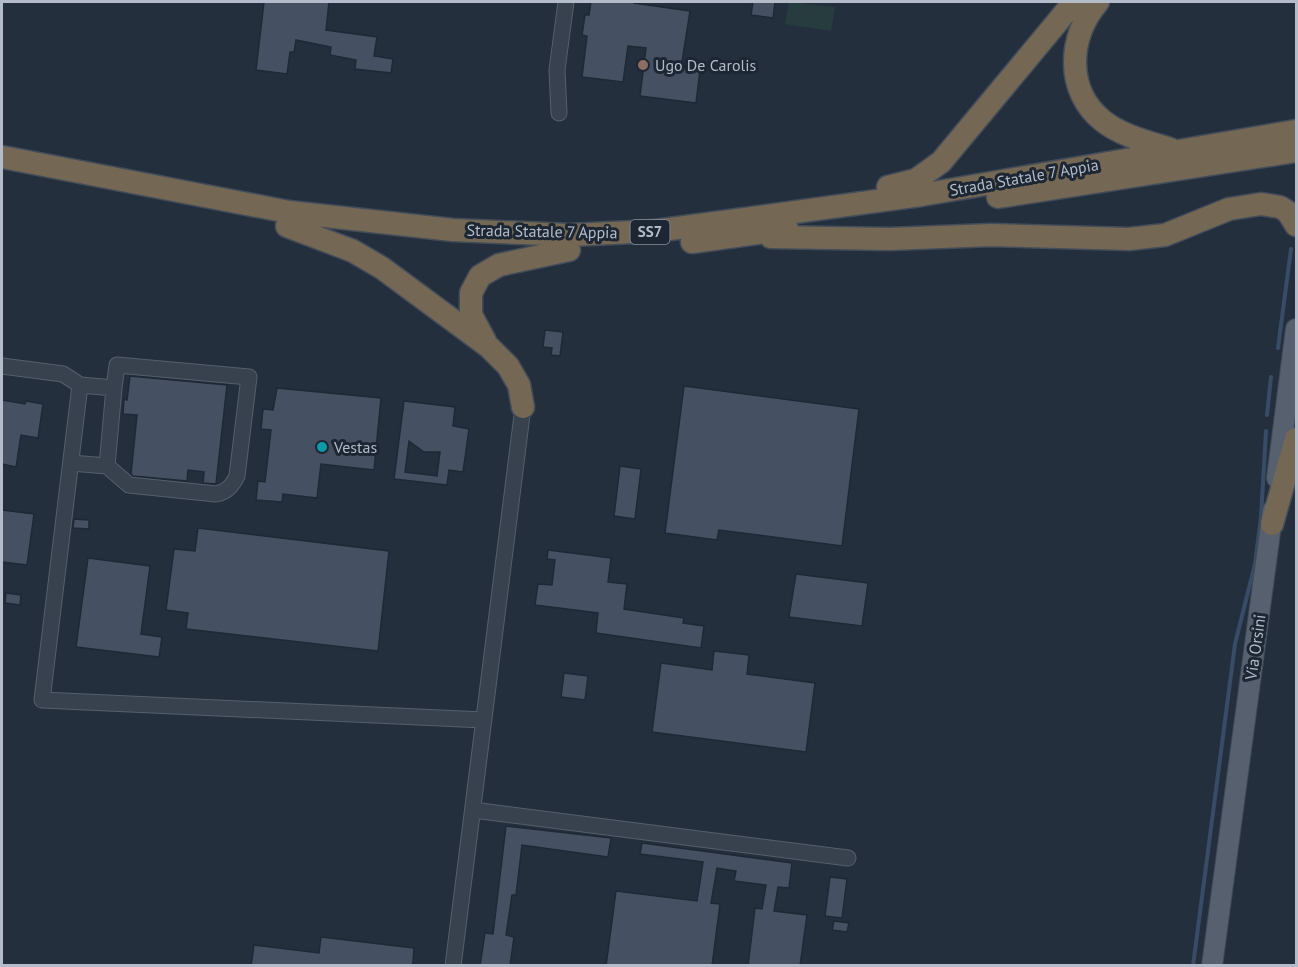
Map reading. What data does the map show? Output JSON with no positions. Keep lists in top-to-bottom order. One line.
{"streets":{"highway":["Strada Statale 7 Appia","SS7"],"main road":["Via Orsini"]},"places":["Ugo De Carolis","Vestas"]}
